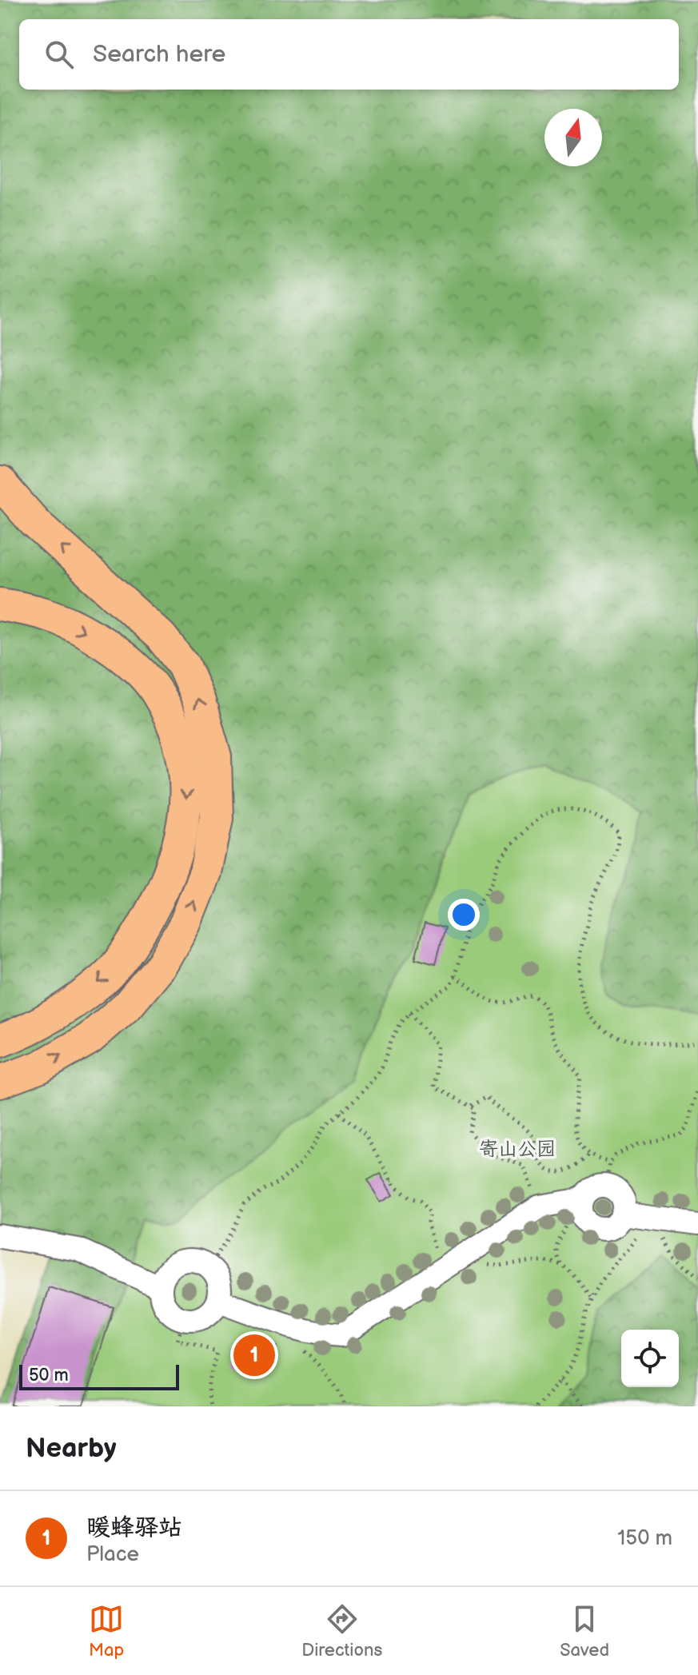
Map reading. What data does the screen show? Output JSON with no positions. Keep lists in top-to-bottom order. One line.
{"parks":["寄山公园"],"scale_bar":"50 m","north":"top","page":{"search":"Search here","pins":"1","scale":"50 m","heading":"Nearby","list":[{"mark":"1","name":"暖蜂驿站","note":"Place","value":"150 m"}],"nav":["Map","Directions","Saved"]}}
